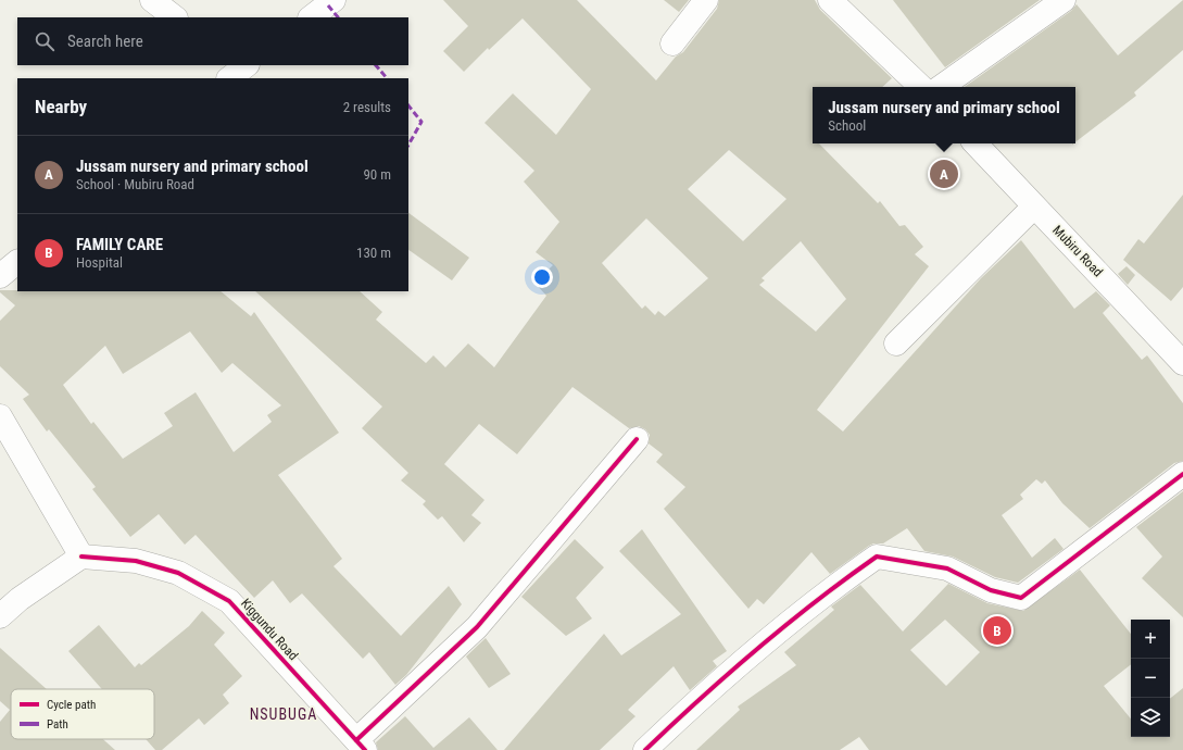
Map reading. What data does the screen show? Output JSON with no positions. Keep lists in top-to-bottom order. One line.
{"streets":{"street":["Mubiru Road","Kiggundu Road"]},"districts":["NSUBUGA"],"legend":["Cycle path","Path"],"page":{"search":"Search here","heading":["Nearby","2 results"],"popup":["Jussam nursery and primary school","School"],"list":[{"mark":"A","name":"Jussam nursery and primary school","note":"School · Mubiru Road","value":"90 m"},{"mark":"B","name":"FAMILY CARE","note":"Hospital","value":"130 m"}],"pins":["A","B"],"map_buttons":["+","−"]}}
